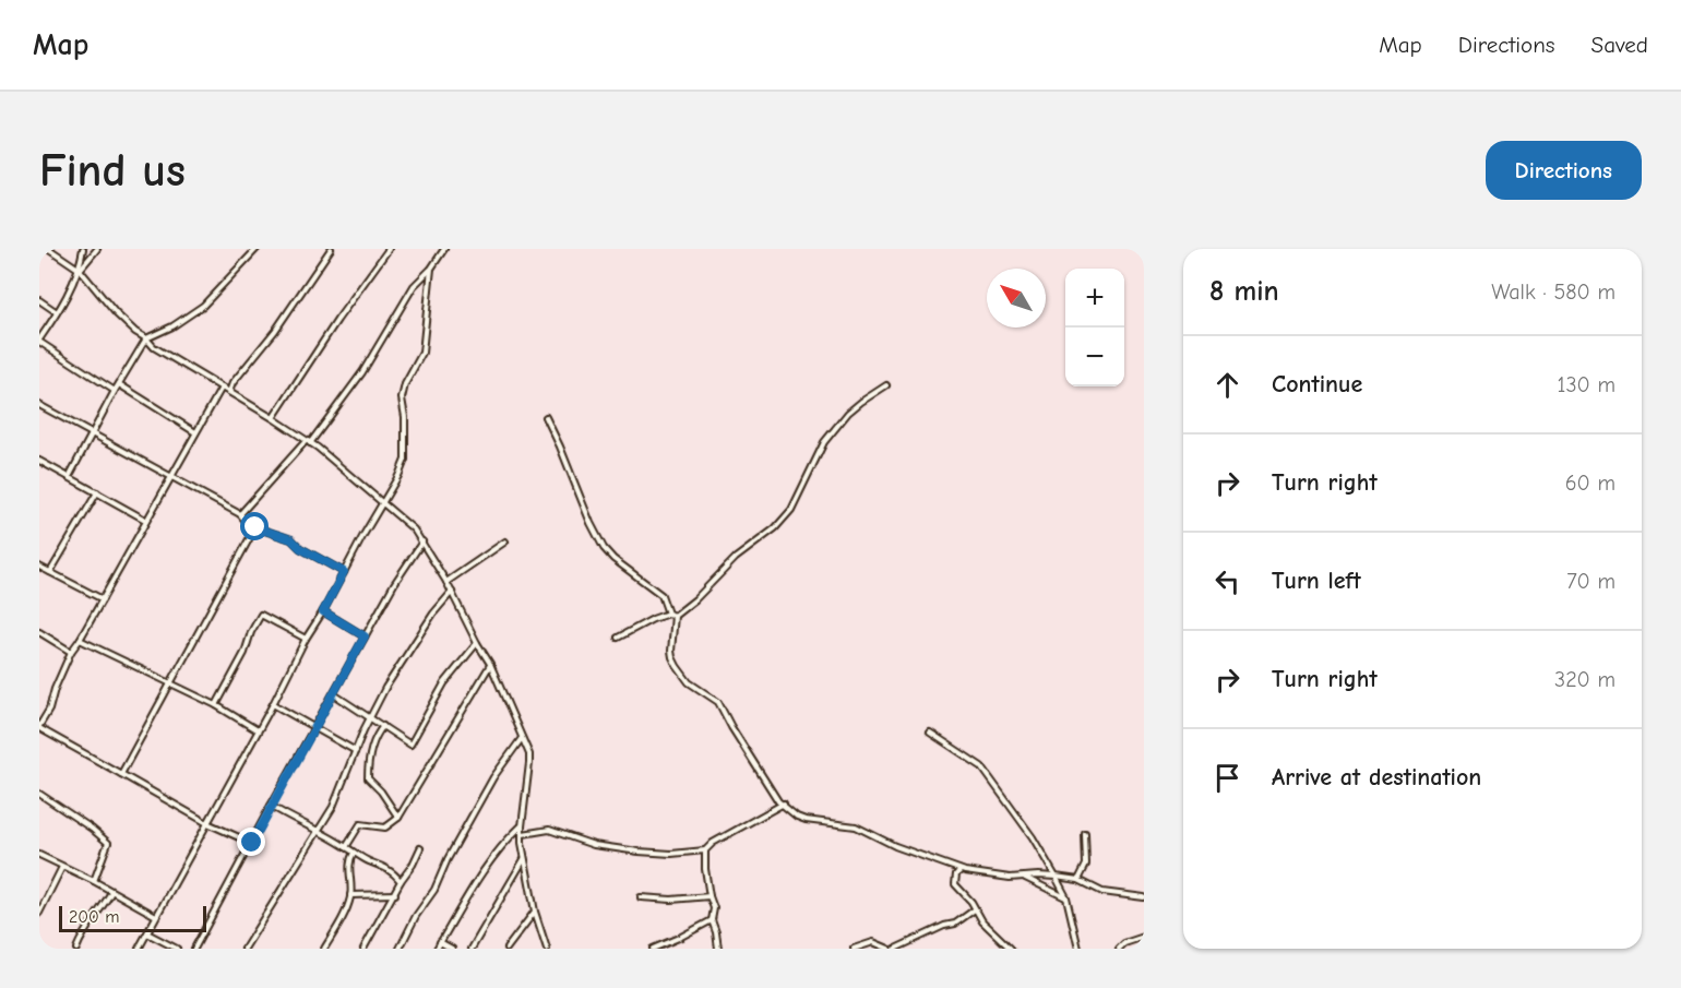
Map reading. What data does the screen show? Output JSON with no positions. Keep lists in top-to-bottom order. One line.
{"scale_bar":"200 m","north":"top left","page":{"header":"Map","nav":["Map","Directions","Saved"],"buttons":"Directions","title":"Find us","heading":["8 min","Walk · 580 m"],"map_buttons":["+","−"],"list":[["Continue","130 m"],["Turn right","60 m"],["Turn left","70 m"],["Turn right","320 m"],"Arrive at destination"],"scale":"200 m"}}
